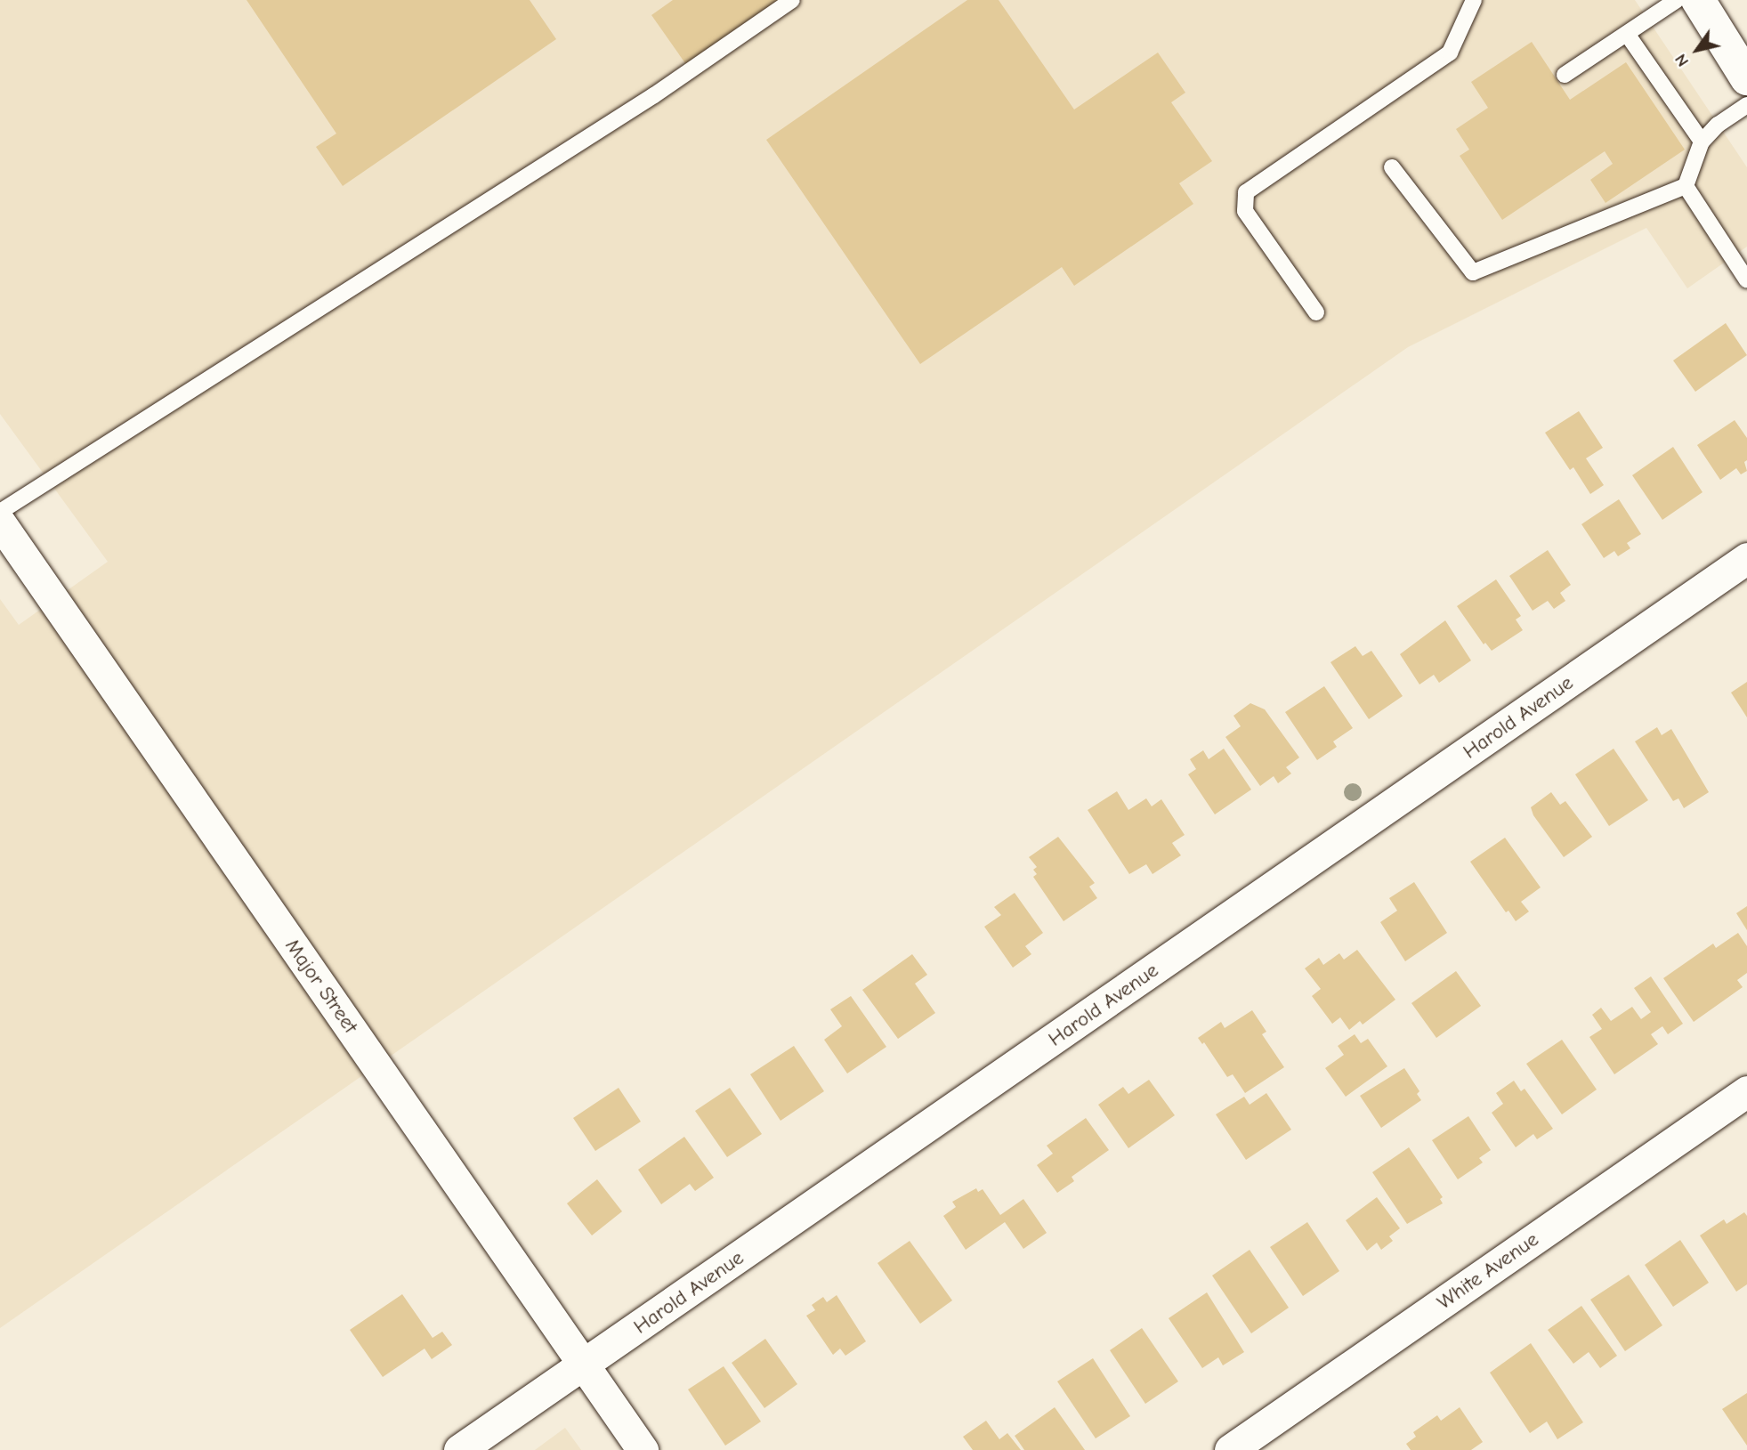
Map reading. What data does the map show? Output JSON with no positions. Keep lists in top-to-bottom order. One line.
{"streets":{"street":["Harold Avenue","Major Street","White Avenue"]},"crossings":[["Harold Avenue","Major Street"]],"north":"bottom left"}
